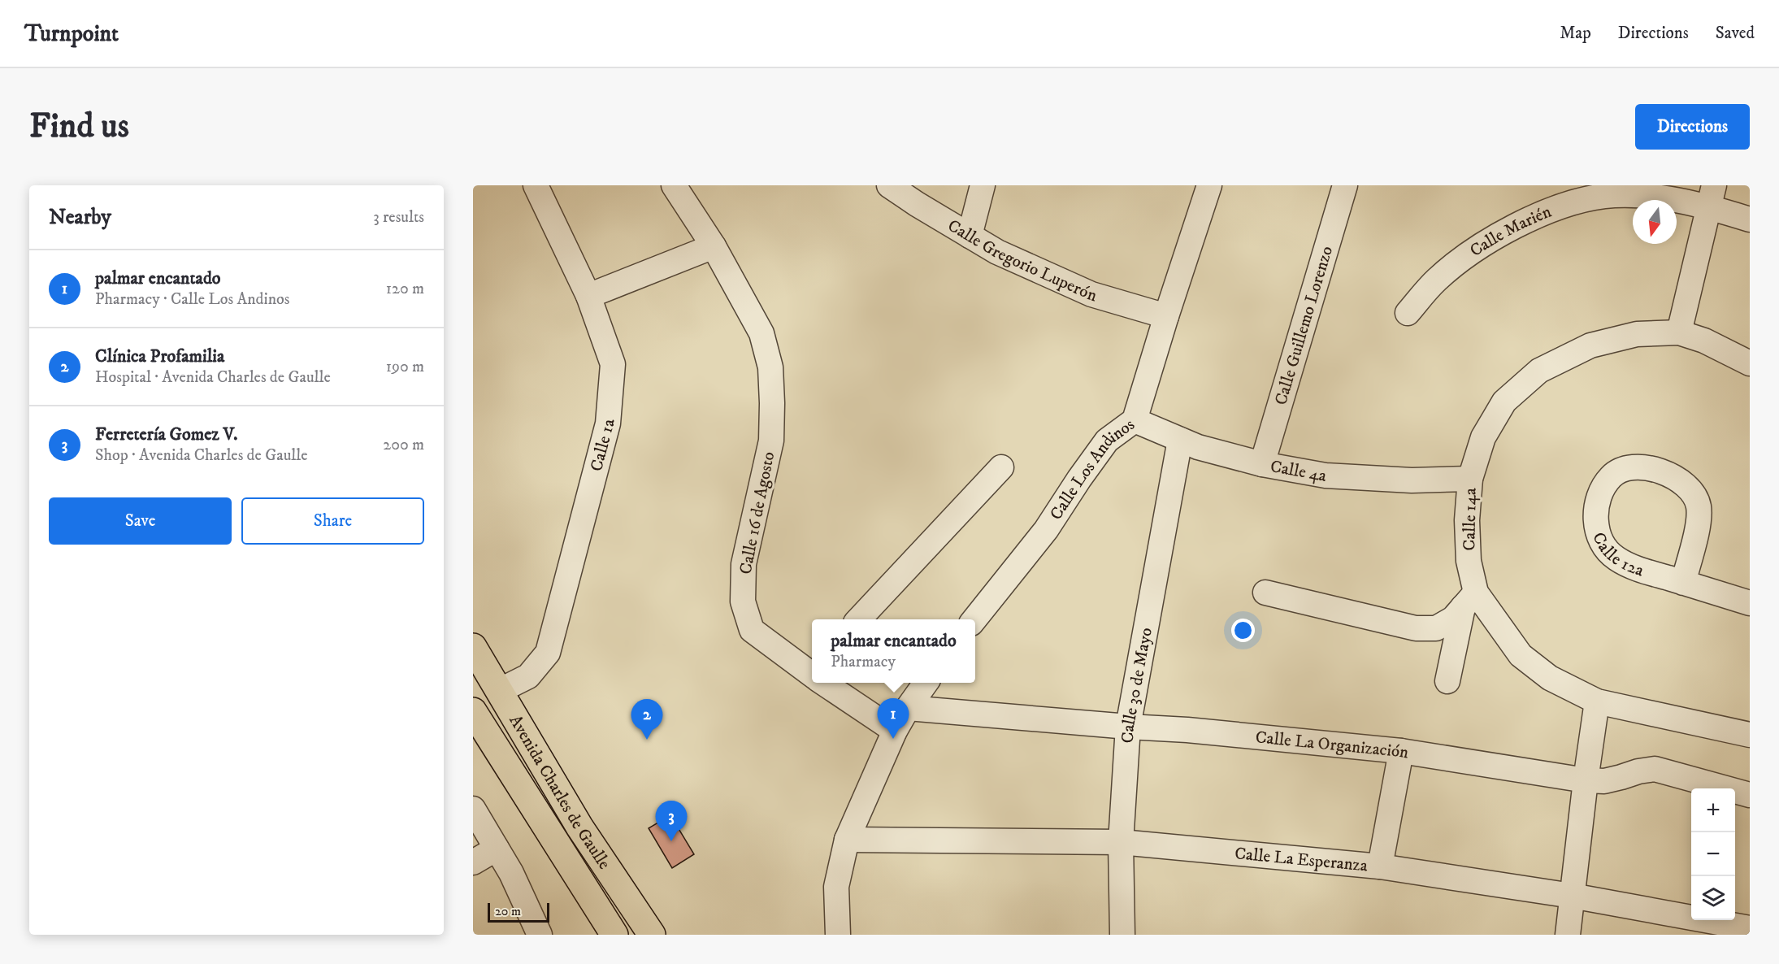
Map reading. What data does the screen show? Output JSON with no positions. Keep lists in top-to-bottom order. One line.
{"streets":{"main road":["Avenida Charles de Gaulle"],"street":["Calle Marién","Calle Gregorio Luperón","Calle Guillemo Lorenzo","Calle 1a","Calle 4a","Calle Los Andinos","Calle 16 de Agosto","Calle 14a","Calle 12a","Calle 30 de Mayo","Calle La Organización","Calle La Esperanza"]},"crossings":[["Calle Gregorio Luperón","Calle Los Andinos"],["Calle Guillemo Lorenzo","Calle 4a"],["Calle 1a","Avenida Charles de Gaulle"],["Calle 4a","Calle Los Andinos"],["Calle 4a","Calle 14a"],["Calle 4a","Calle 30 de Mayo"],["Calle 30 de Mayo","Calle La Organización"],["Calle 30 de Mayo","Calle La Esperanza"]],"scale_bar":"20 m","north":"bottom","page":{"header":"Turnpoint","nav":["Map","Directions","Saved"],"buttons":["Directions",["Save","Share"]],"title":"Find us","heading":["Nearby","3 results"],"list":[{"mark":"1","name":"palmar encantado","note":"Pharmacy · Calle Los Andinos","value":"120 m"},{"mark":"2","name":"Clínica Profamilia","note":"Hospital · Avenida Charles de Gaulle","value":"190 m"},{"mark":"3","name":"Ferretería Gomez V.","note":"Shop · Avenida Charles de Gaulle","value":"200 m"}],"popup":["palmar encantado","Pharmacy"],"pins":["1","2","3"],"map_buttons":["+","−"],"scale":"20 m"}}
